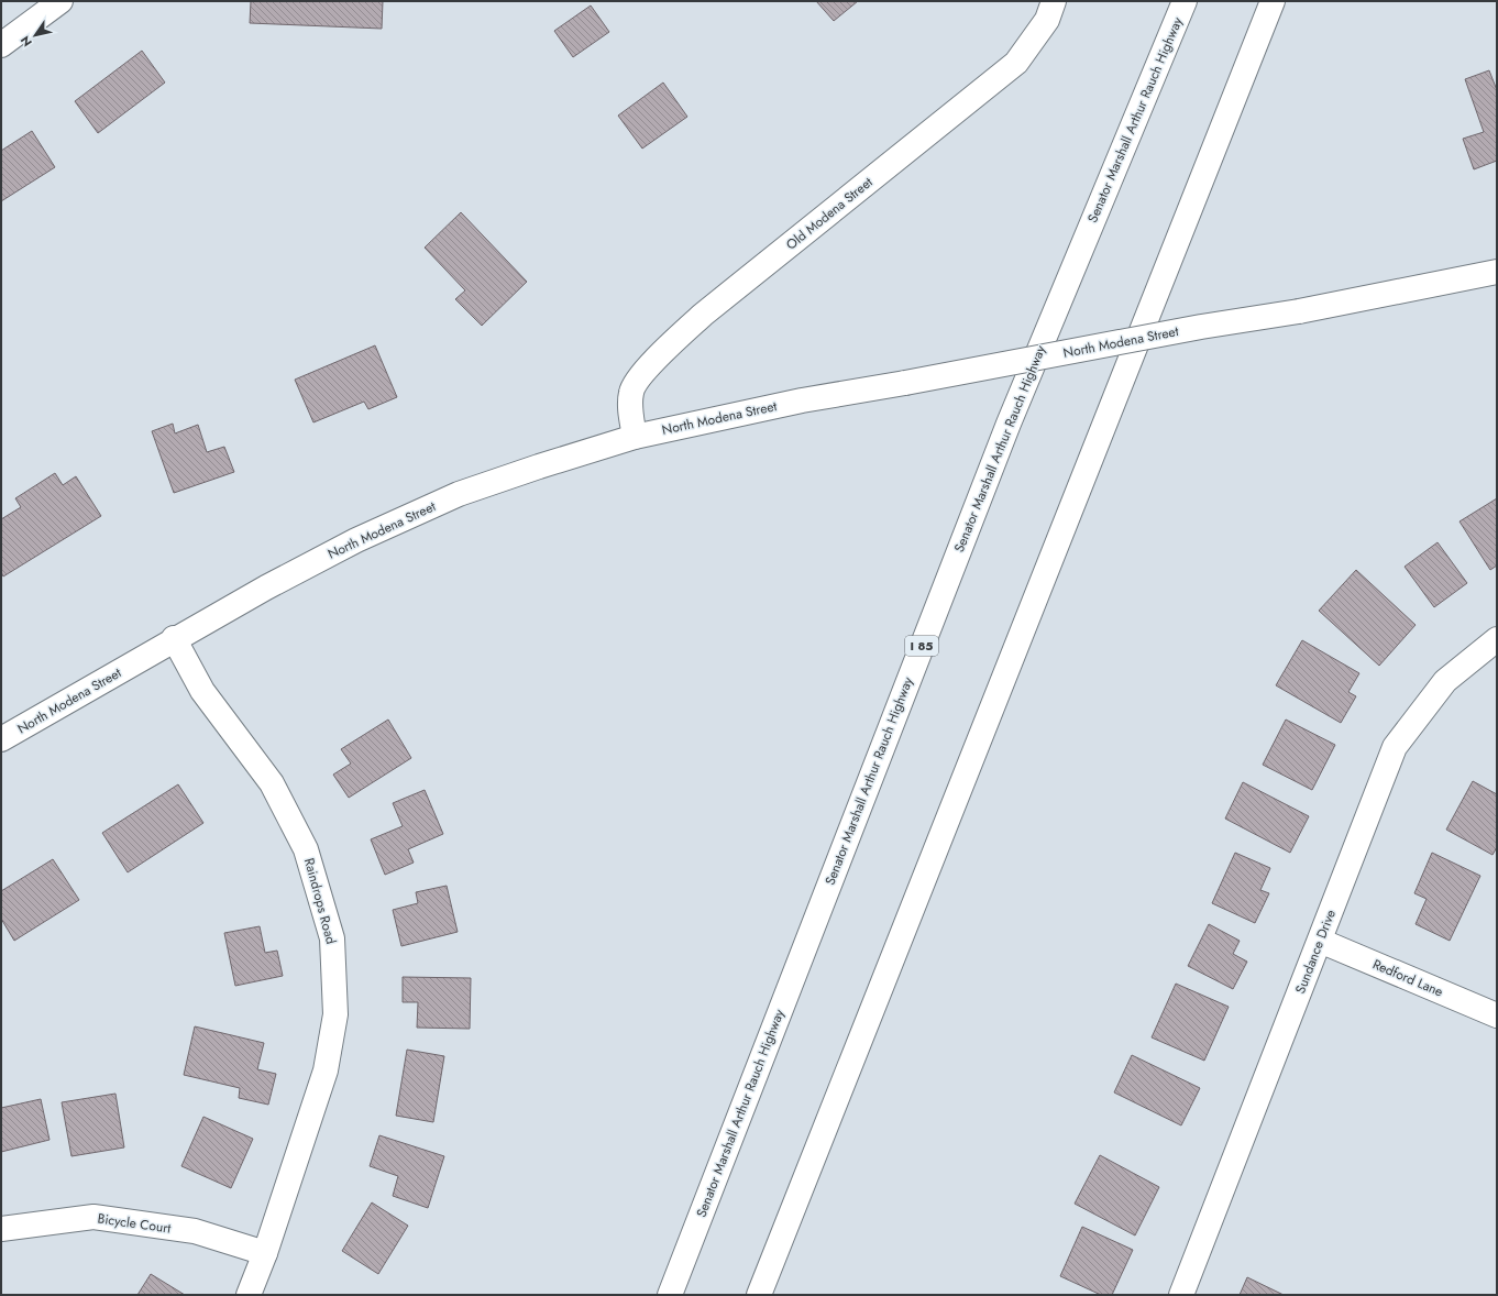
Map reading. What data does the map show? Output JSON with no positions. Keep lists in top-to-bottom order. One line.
{"streets":{"main road":["Senator Marshall Arthur Rauch Highway","Old Modena Street","North Modena Street","I 85","Raindrops Road","Sundance Drive","Redford Lane","Bicycle Court"]},"crossings":[["Old Modena Street","North Modena Street"],["North Modena Street","Raindrops Road"],["Raindrops Road","Bicycle Court"],["Sundance Drive","Redford Lane"]],"north":"bottom left"}
